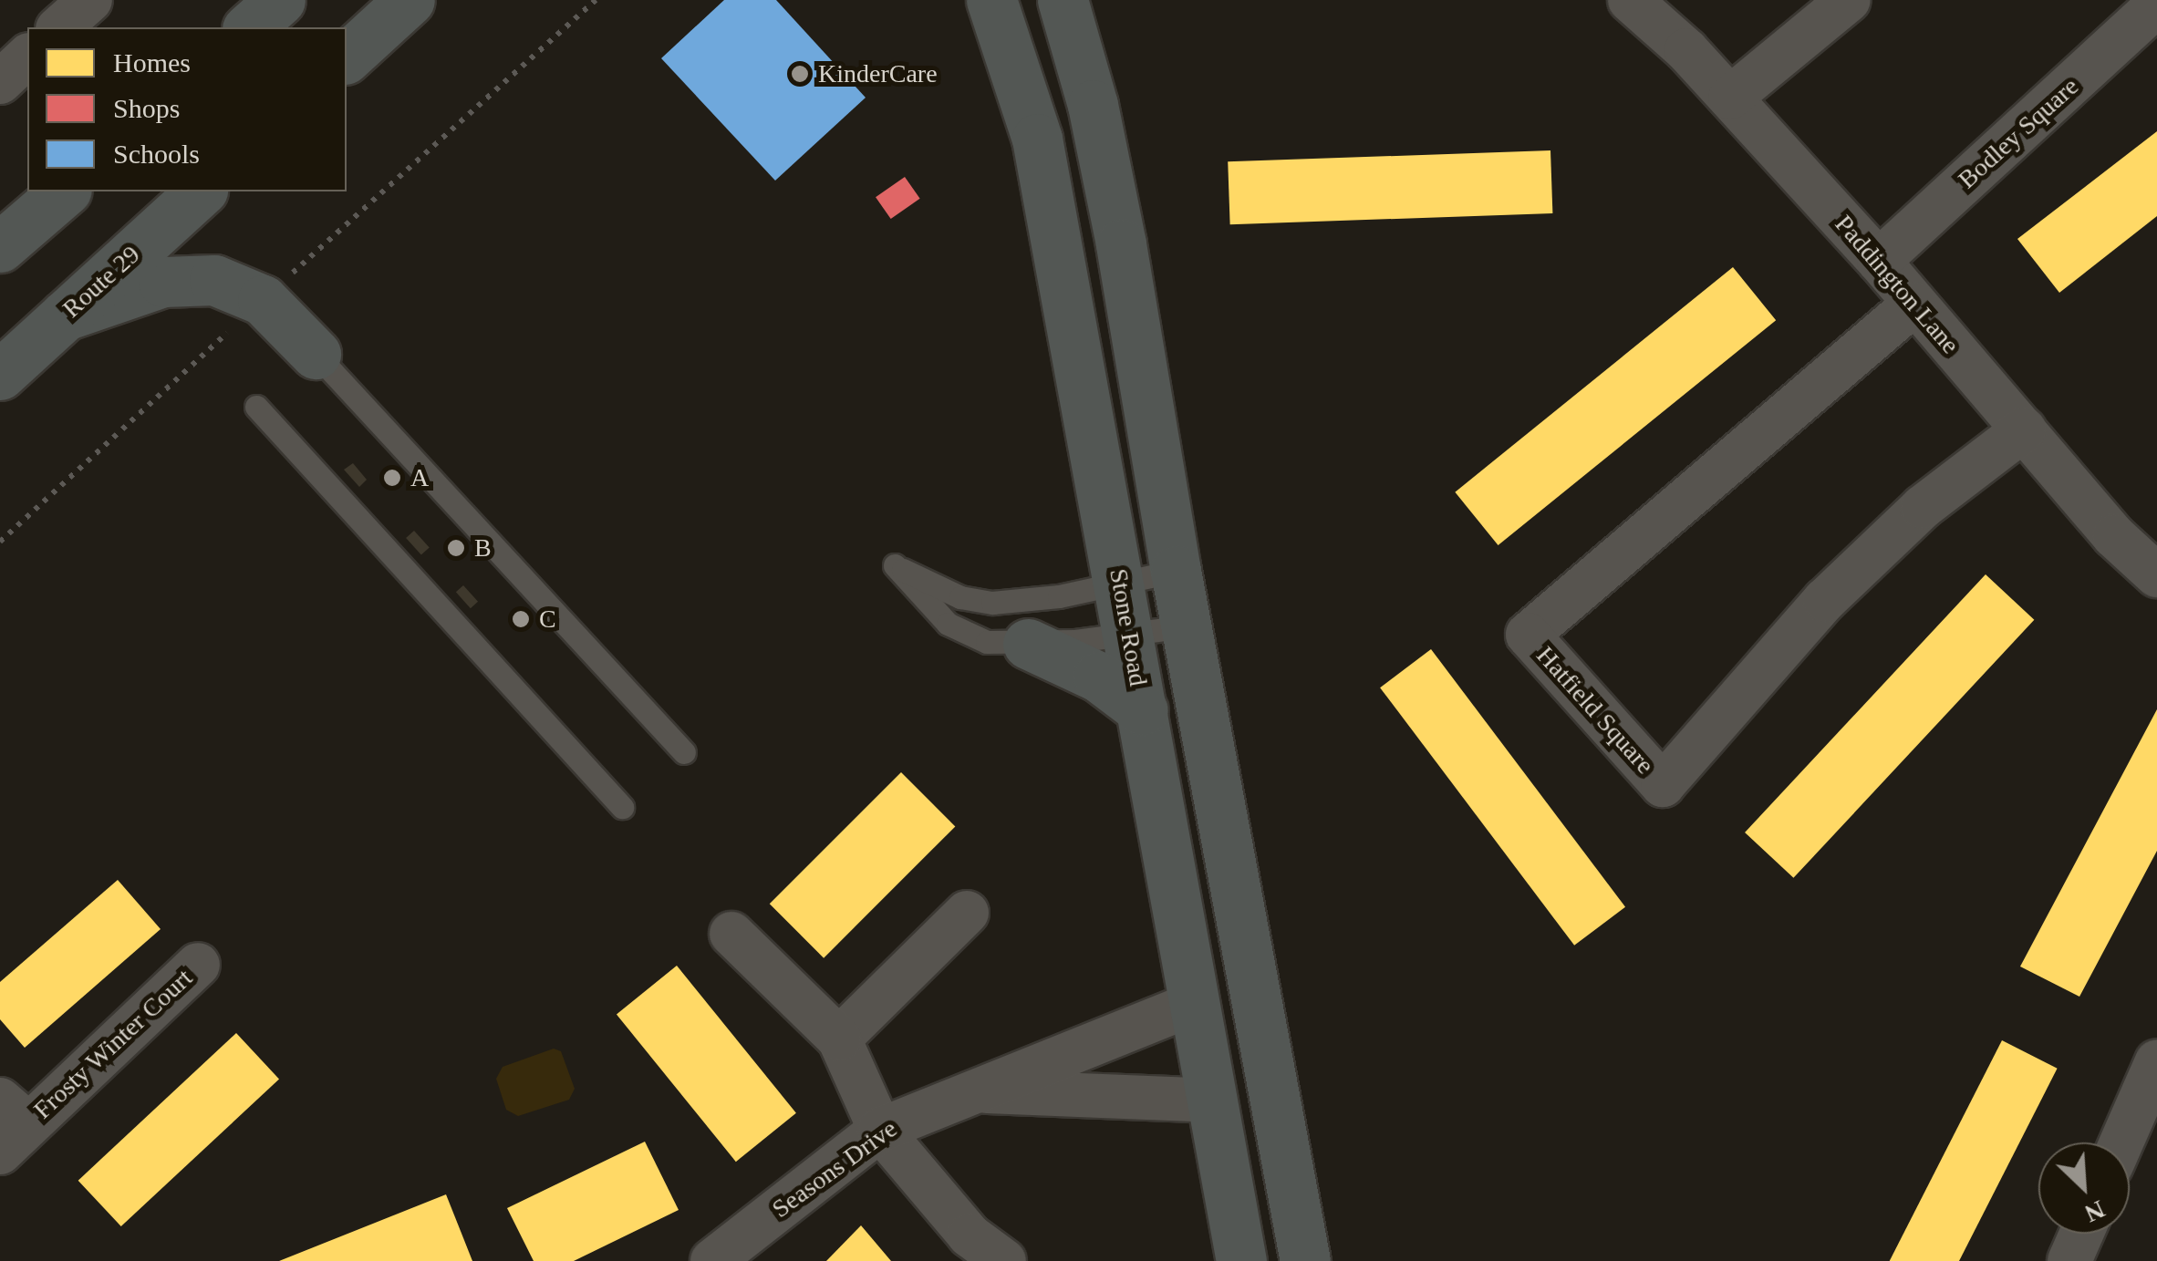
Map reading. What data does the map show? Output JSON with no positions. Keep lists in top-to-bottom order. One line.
{"streets":{"main road":["Route 29","Stone Road"],"street":["Bodley Square","Paddington Lane","Hatfield Square","Frosty Winter Court","Seasons Drive"]},"crossings":[["Bodley Square","Paddington Lane"],["Paddington Lane","Hatfield Square"],["Stone Road","Seasons Drive"]],"places":["KinderCare","A","B","C"],"legend":["Homes","Shops","Schools"],"north":"bottom right"}
